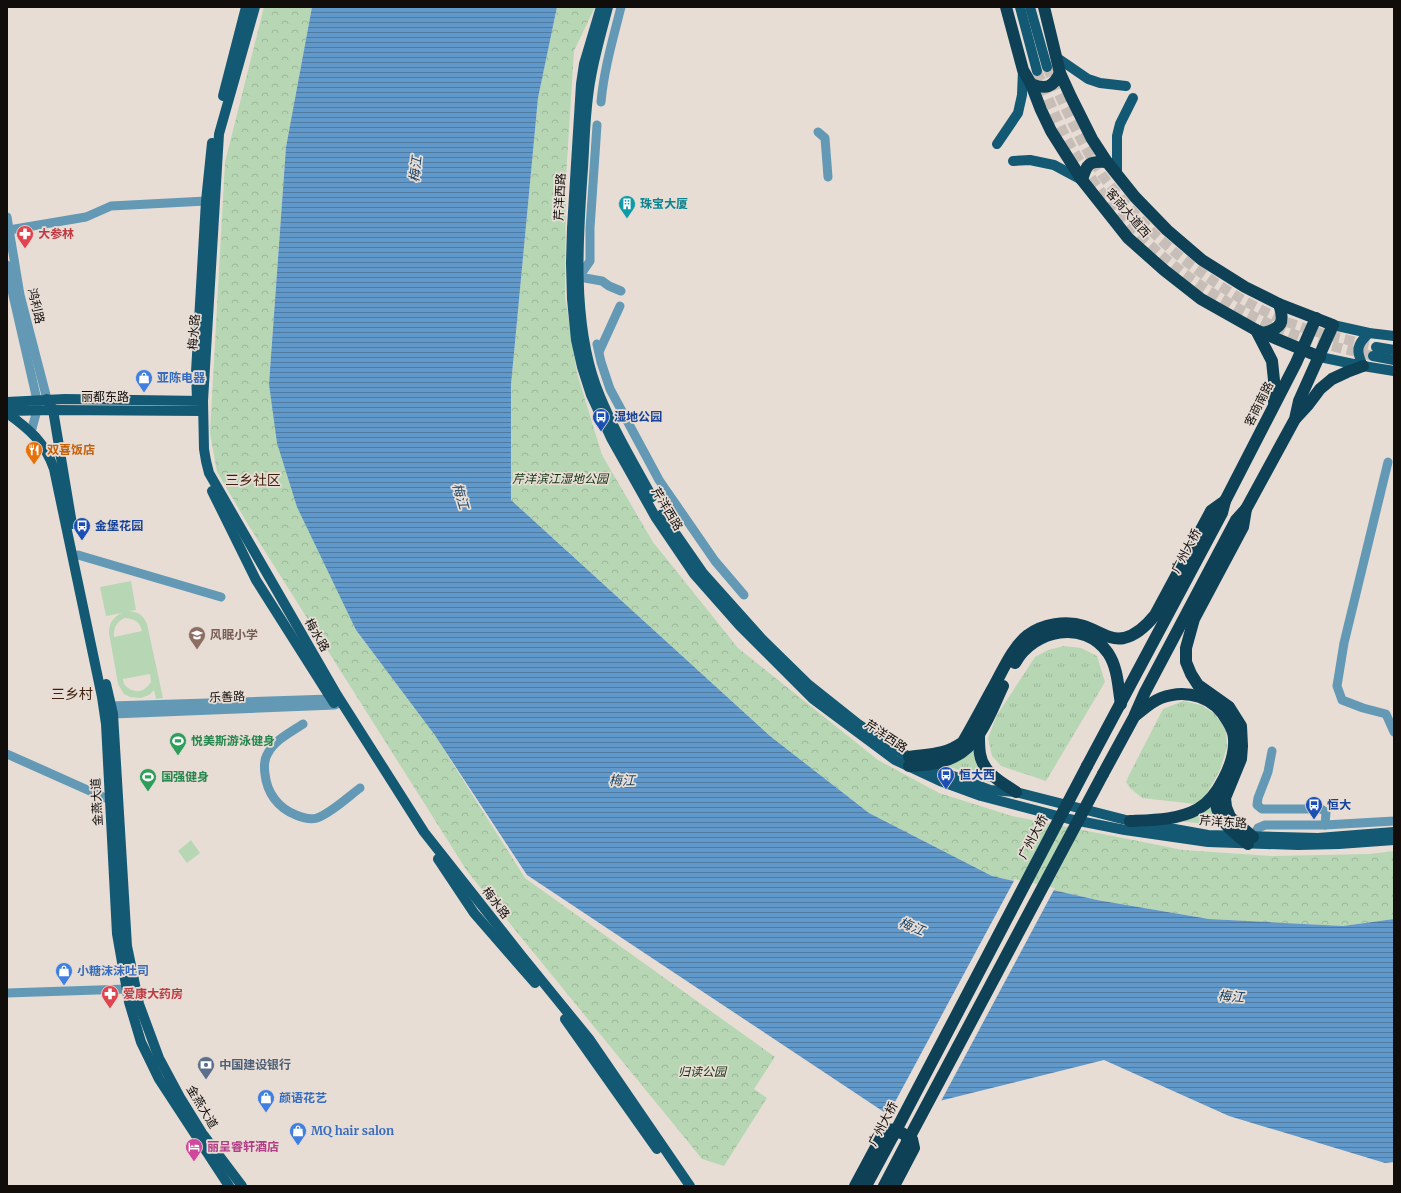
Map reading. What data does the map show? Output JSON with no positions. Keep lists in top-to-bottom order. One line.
{"streets":{"highway":["客商大道西","客商南路","广州大桥"],"main road":["芹洋西路","梅水路","丽都东路","金燕大道","芹洋东路"],"street":["鸿利路","乐善路"]},"crossings":[["芹洋西路","芹洋东路"],["客商大道西","客商南路"],["鸿利路","丽都东路"],["鸿利路","金燕大道"],["梅水路","丽都东路"],["梅水路","乐善路"],["丽都东路","金燕大道"],["客商南路","广州大桥"],["乐善路","金燕大道"]],"districts":["三乡社区","三乡村"],"water":["梅江"],"parks":["芹洋滨江湿地公园","归读公园"],"places":{"building":["珠宝大厦"],"pharmacy":["大参林","爱康大药房"],"shop":["亚陈电器","小糖沫沫吐司","颜语花艺","MQ hair salon"],"bus stop":["湿地公园","金堡花园","恒大西","恒大"],"restaurant":["双喜饭店"],"school or university":["风眠小学"],"sports":["悦美斯游泳健身","国强健身"],"bank":["中国建设银行"],"hotel":["丽呈睿轩酒店"]}}
